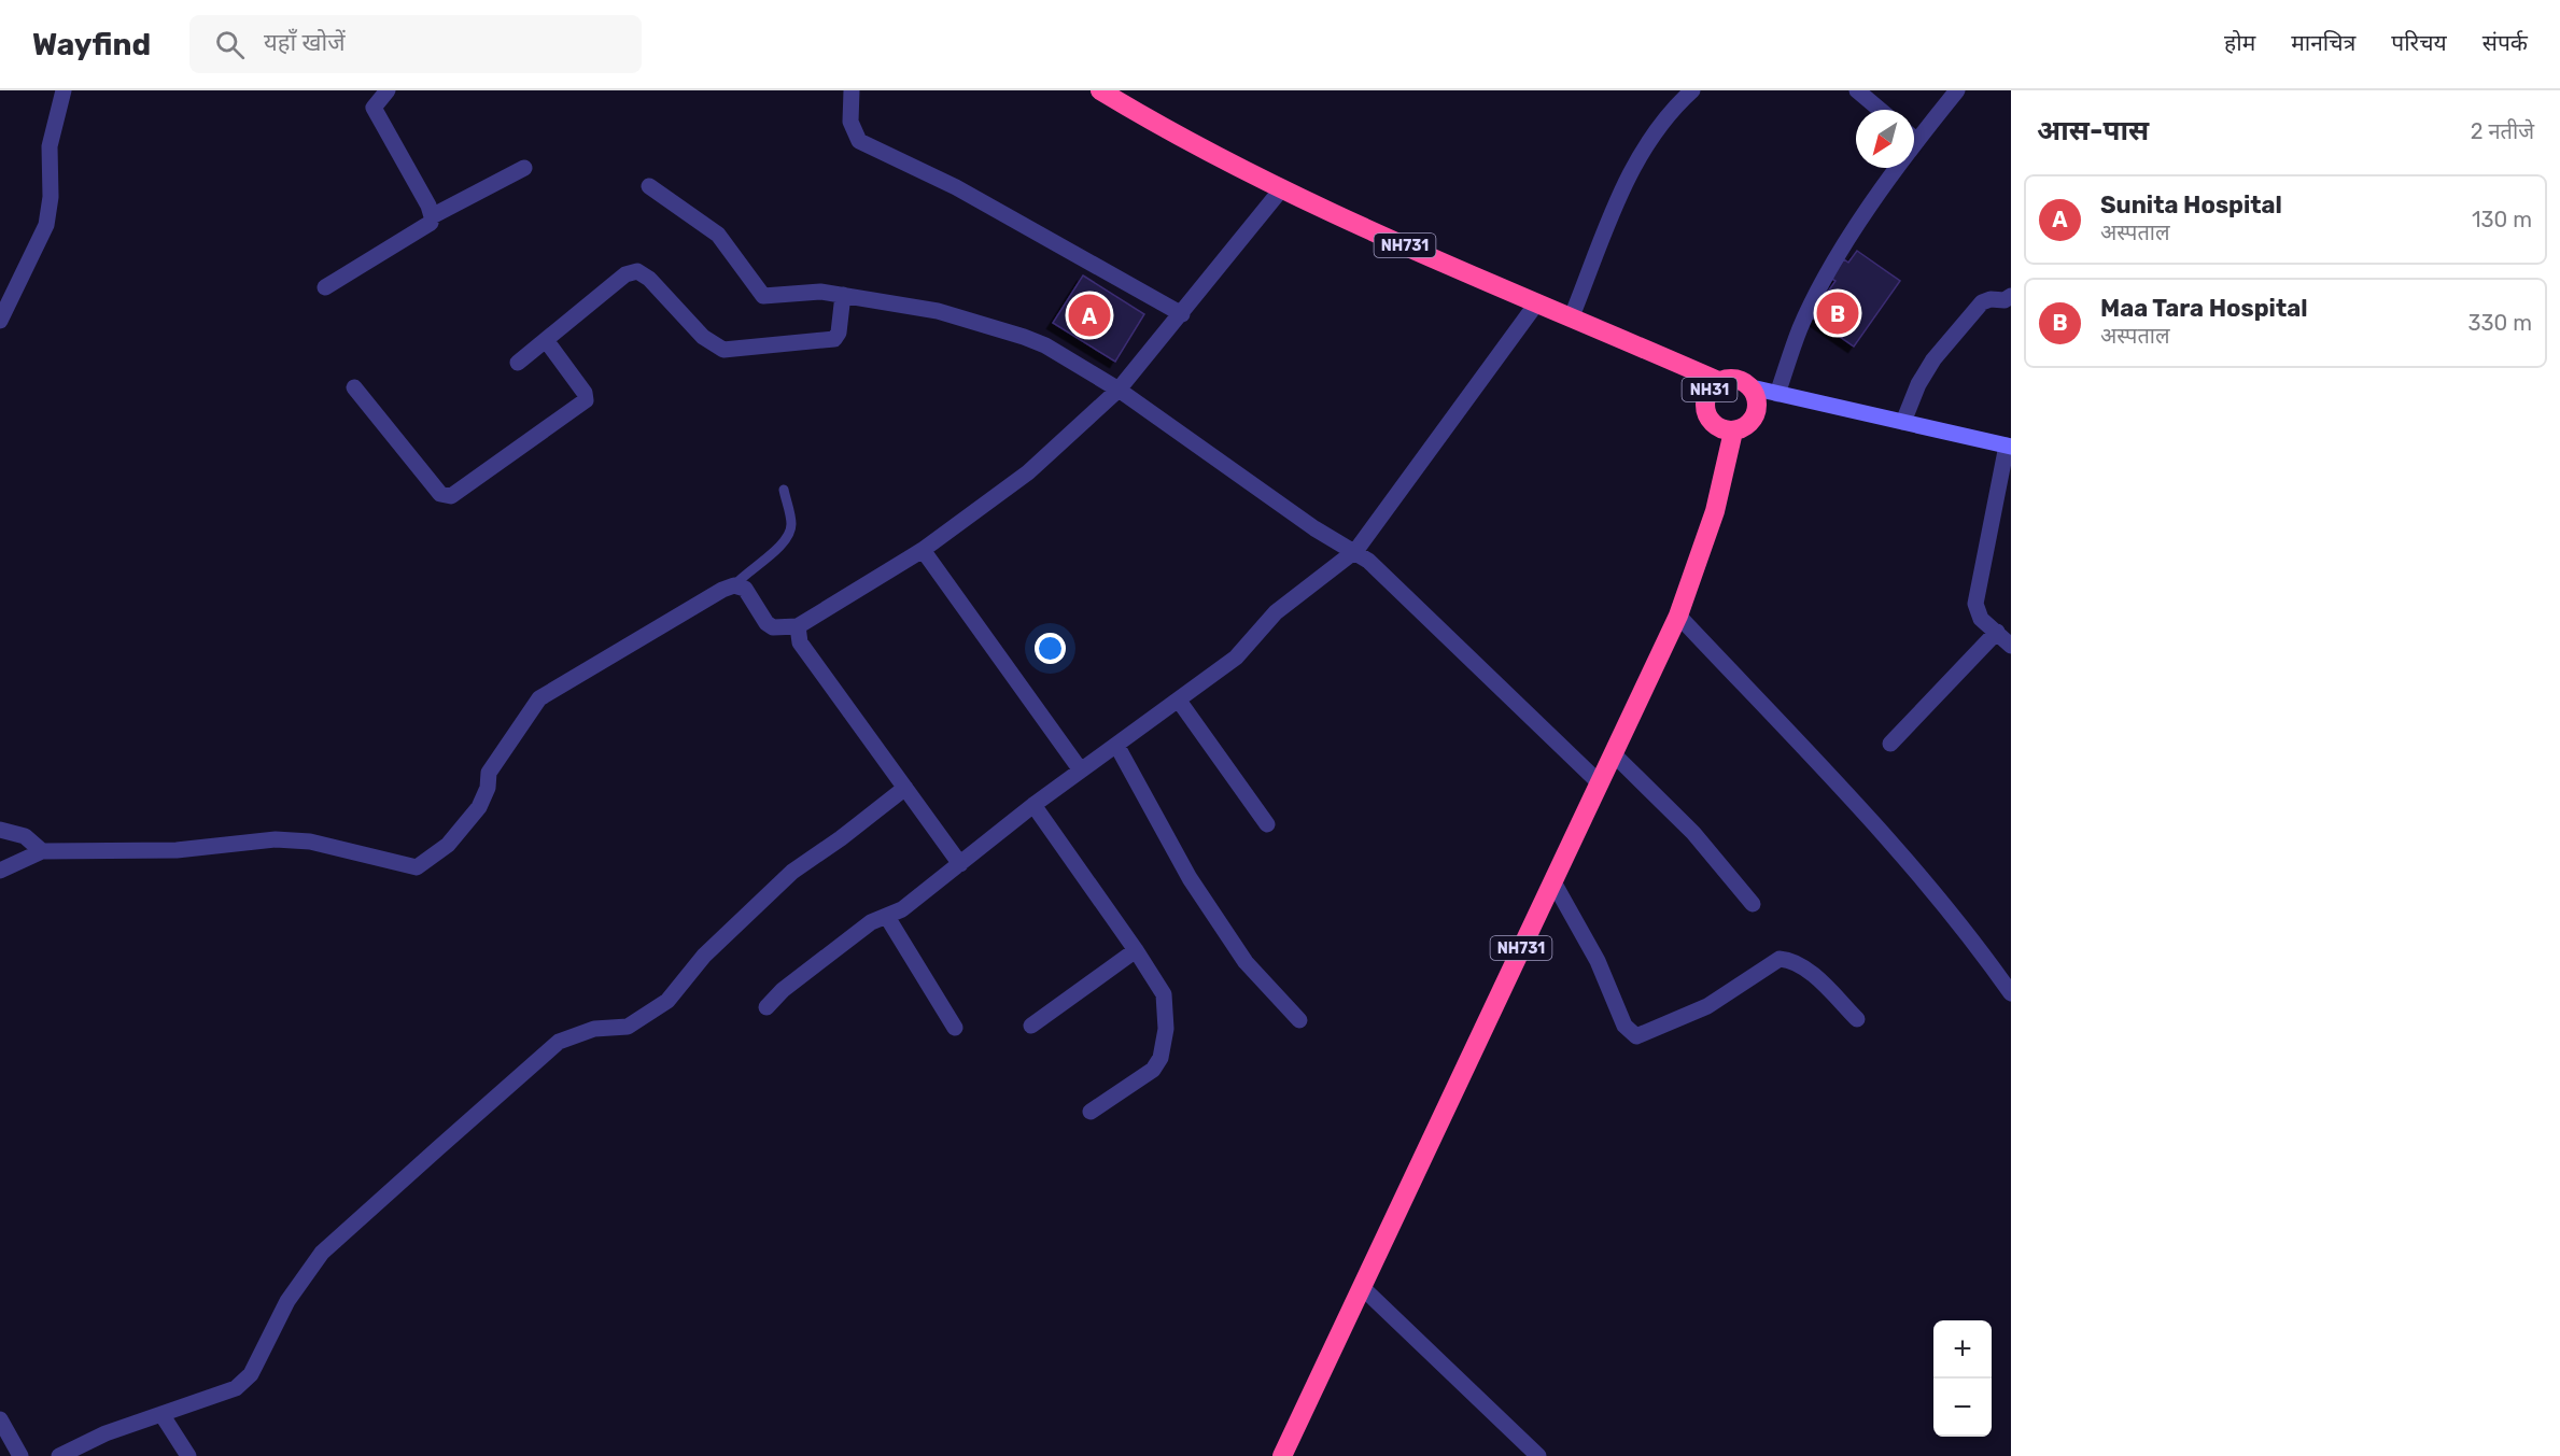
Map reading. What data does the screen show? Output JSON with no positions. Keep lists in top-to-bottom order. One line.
{"streets":{"highway":["NH731","NH31"]},"crossings":[["NH731","NH31"]],"north":"bottom left","page":{"header":"Wayfind","search":"यहाँ खोजें","nav":["होम","मानचित्र","परिचय","संपर्क"],"heading":["आस-पास","2 नतीजे"],"list":[{"mark":"A","name":"Sunita Hospital","note":"अस्पताल","value":"130 m"},{"mark":"B","name":"Maa Tara Hospital","note":"अस्पताल","value":"330 m"}],"pins":["B","A"],"map_buttons":["+","−"]}}
